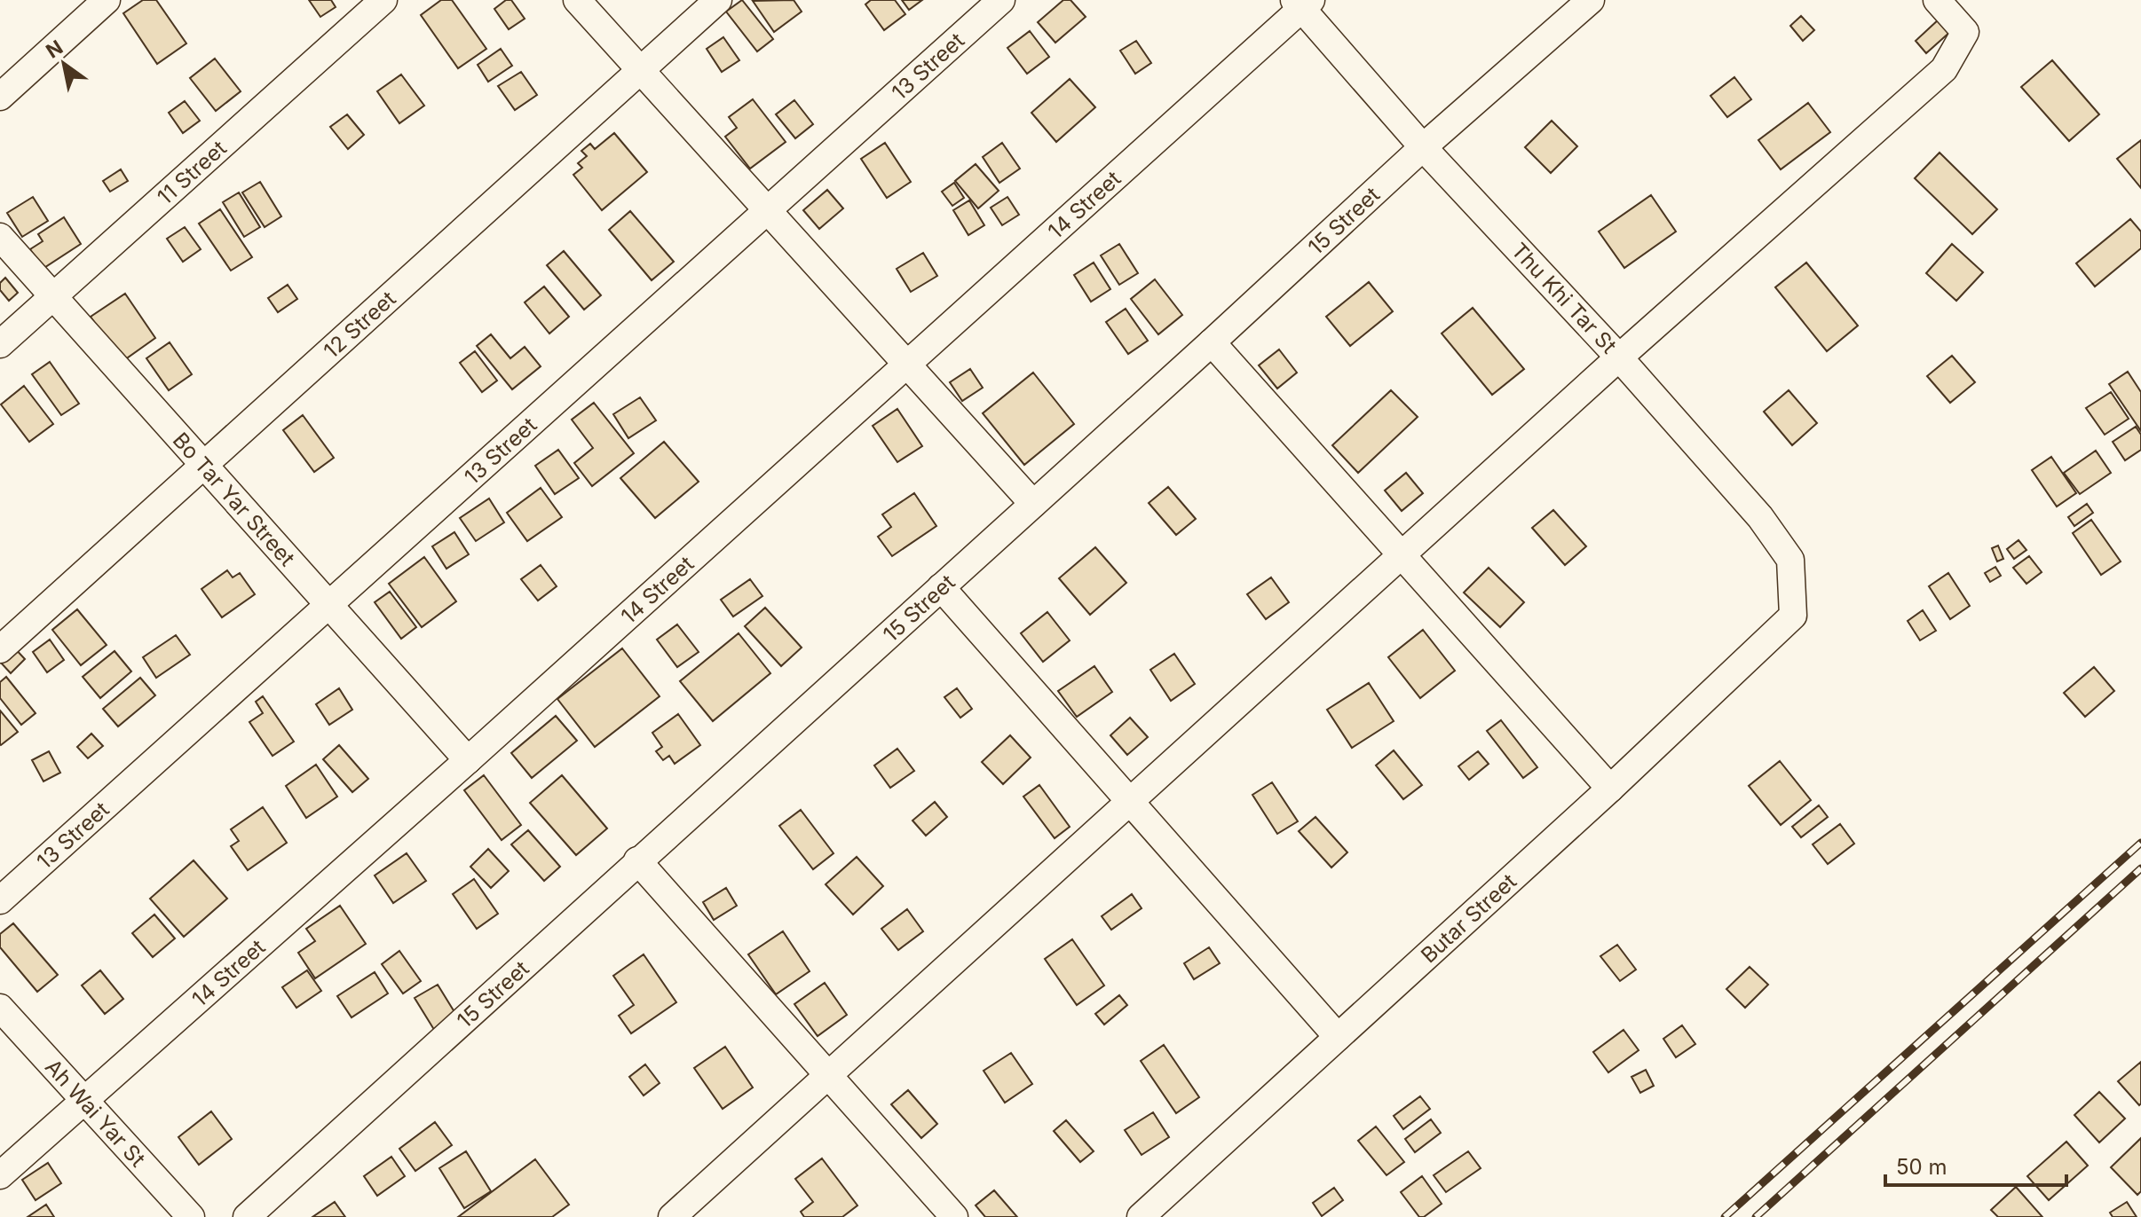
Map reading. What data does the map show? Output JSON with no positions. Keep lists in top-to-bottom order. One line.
{"streets":{"street":["13 Street","11 Street","14 Street","15 Street","Thu Khi Tar St","12 Street","Bo Tar Yar Street","Butar Street","Ah Wai Yar St"]},"crossings":[["13 Street","Bo Tar Yar Street"],["11 Street","Bo Tar Yar Street"],["14 Street","Thu Khi Tar St"],["14 Street","Bo Tar Yar Street"],["14 Street","Ah Wai Yar St"],["15 Street","Thu Khi Tar St"],["Thu Khi Tar St","Butar Street"],["12 Street","Bo Tar Yar Street"]],"scale_bar":"50 m","north":"top left"}
